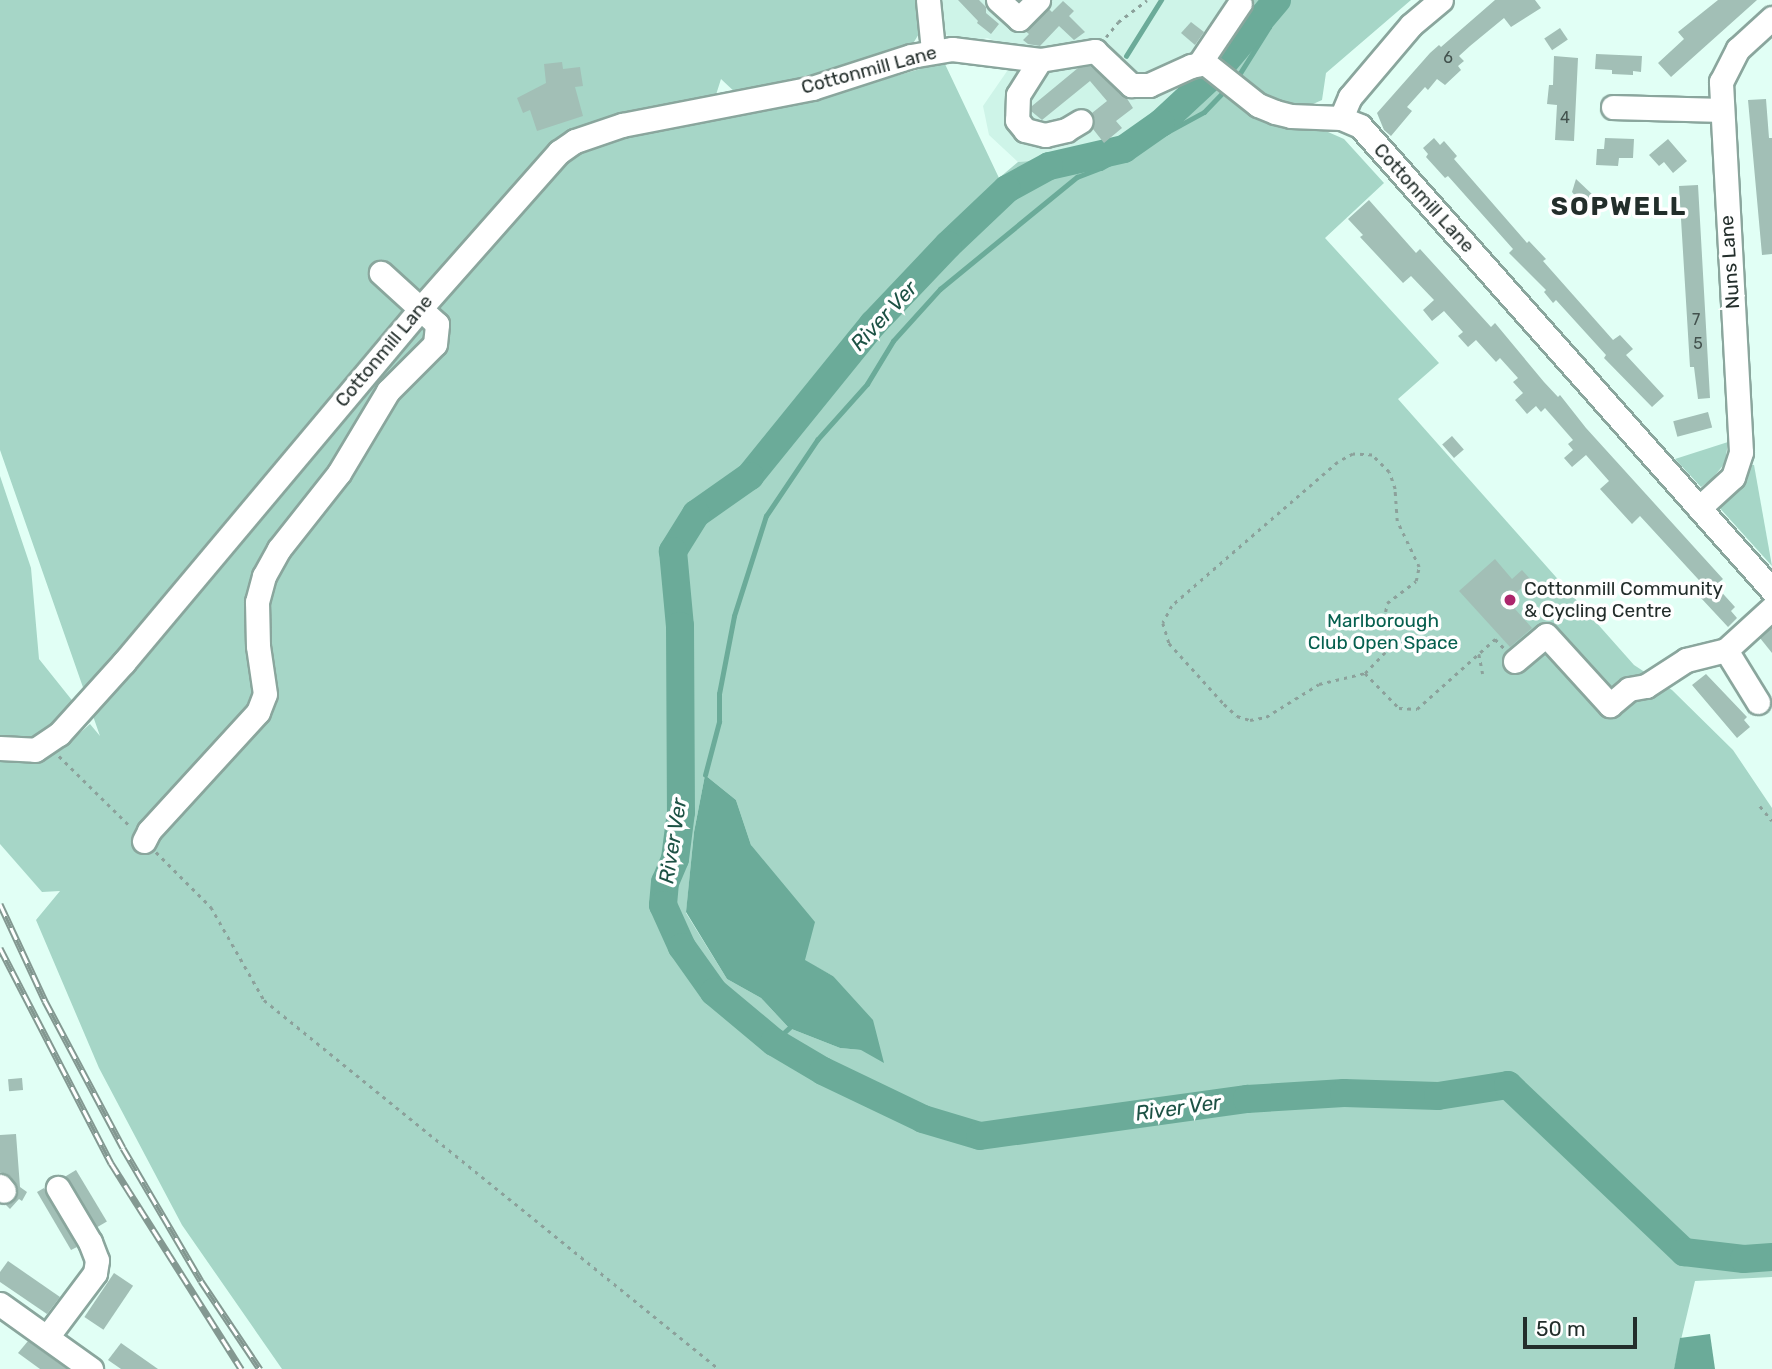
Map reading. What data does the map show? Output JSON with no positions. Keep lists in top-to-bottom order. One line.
{"streets":{"street":["Cottonmill Lane","Nuns Lane"]},"crossings":[["Cottonmill Lane","Nuns Lane"]],"districts":["SOPWELL"],"water":["River Ver"],"parks":["Marlborough Club Open Space"],"places":["Cottonmill Community & Cycling Centre"],"house_numbers":["6","4","7","5"],"scale_bar":"50 m"}
